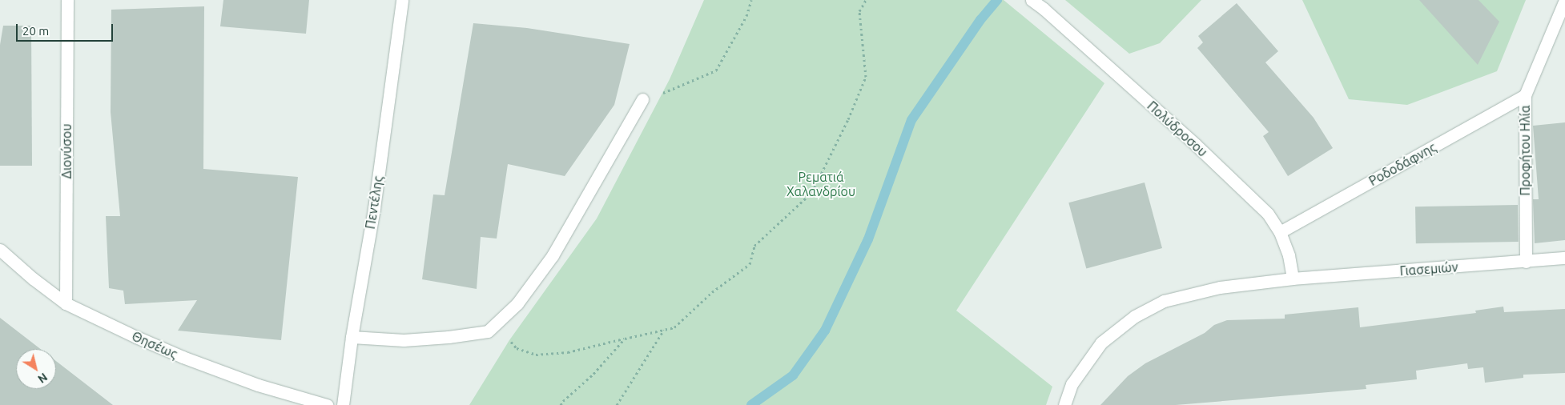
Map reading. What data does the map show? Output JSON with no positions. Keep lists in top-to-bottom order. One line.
{"streets":{"street":["Πολύδροσου","Προφήτου Ηλία","Διονύσου","Ροδοδάφνης","Πεντέλης","Γιασεμιών","Θησέως"]},"crossings":[["Πολύδροσου","Ροδοδάφνης"],["Πολύδροσου","Γιασεμιών"],["Προφήτου Ηλία","Ροδοδάφνης"],["Προφήτου Ηλία","Γιασεμιών"],["Διονύσου","Θησέως"]],"parks":["Ρεματιά Χαλανδρίου"],"scale_bar":"20 m","north":"bottom right"}
